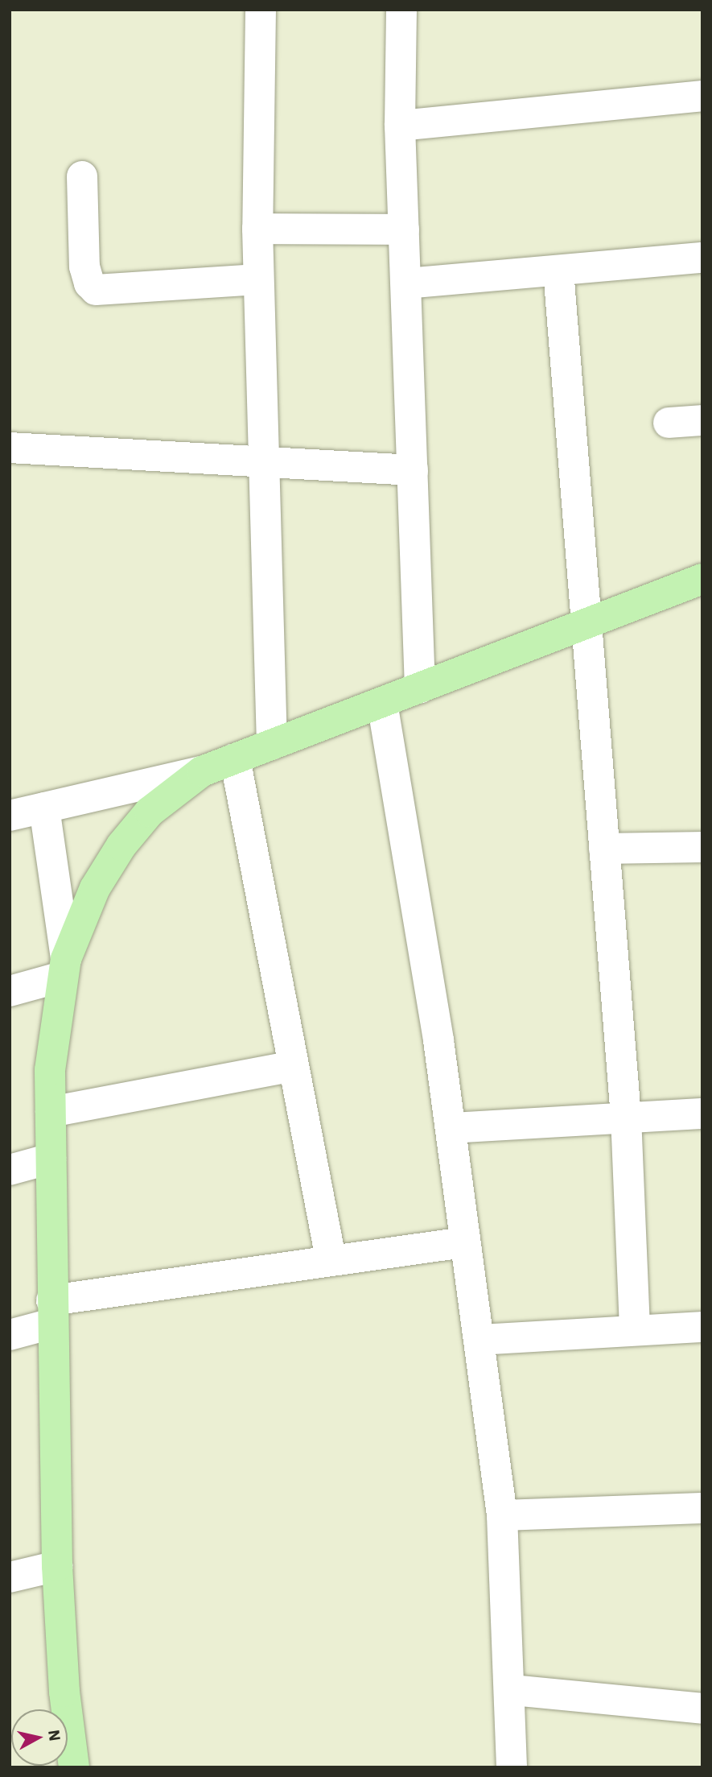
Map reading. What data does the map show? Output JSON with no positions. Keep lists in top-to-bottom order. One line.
{"north":"right"}
